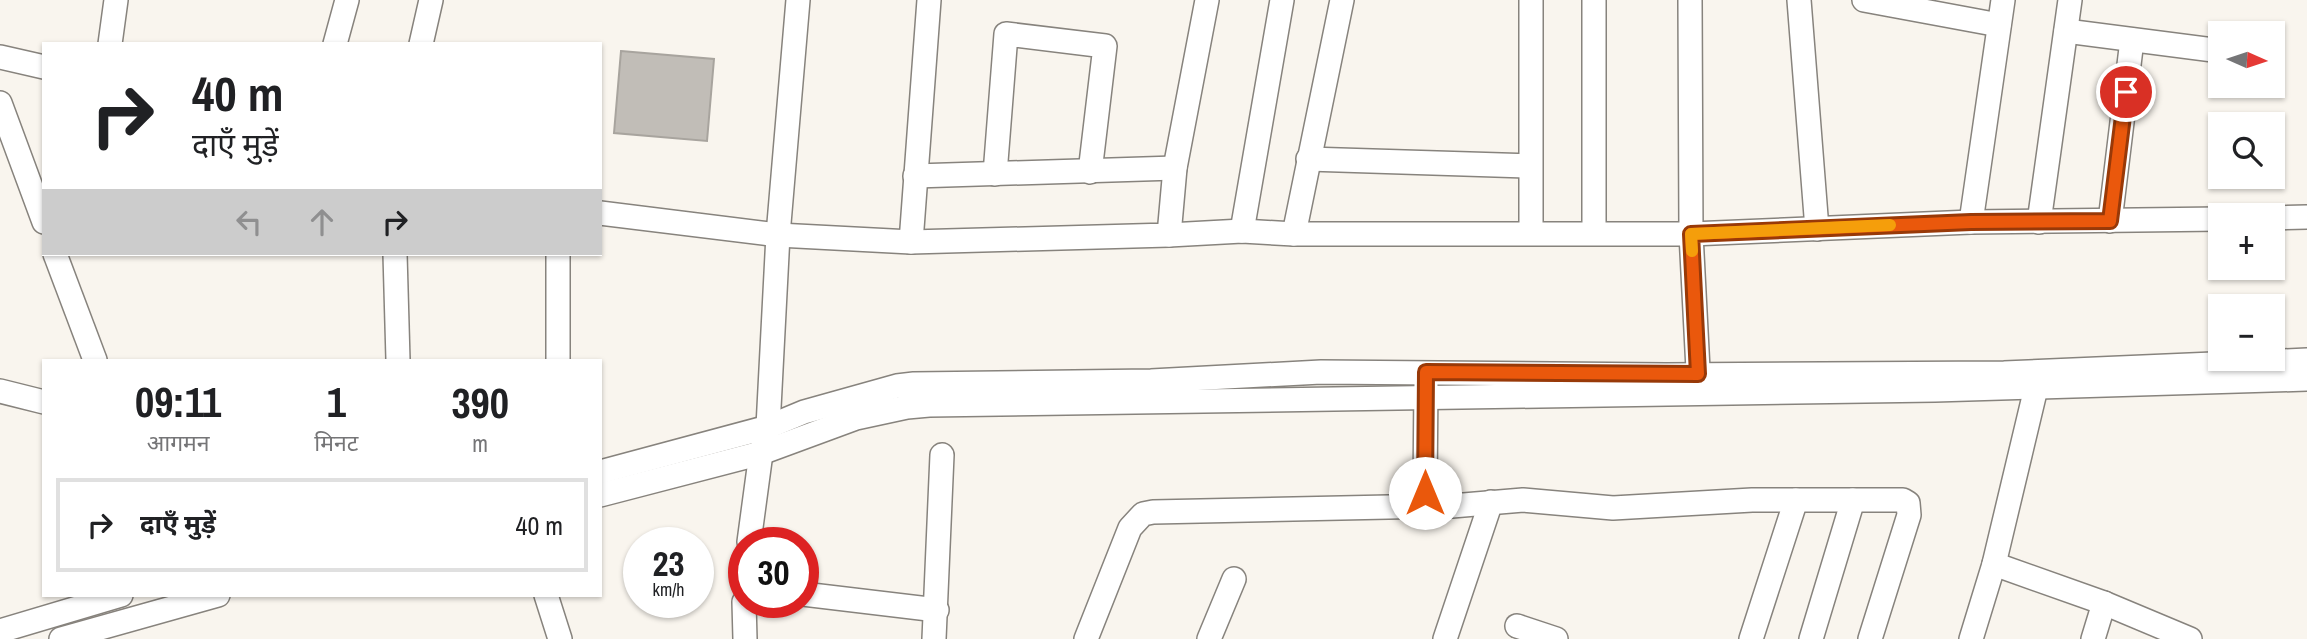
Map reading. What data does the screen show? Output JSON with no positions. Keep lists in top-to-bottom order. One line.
{"north":"right","page":{"map_buttons":["+","−"],"turn":["40 m","दाएँ मुड़ें"],"eta":["09:11","आगमन","1","मिनट","390","m"],"list":[{"name":"दाएँ मुड़ें","value":"40 m"}],"speed":"23 km/h","limit":"30"}}
